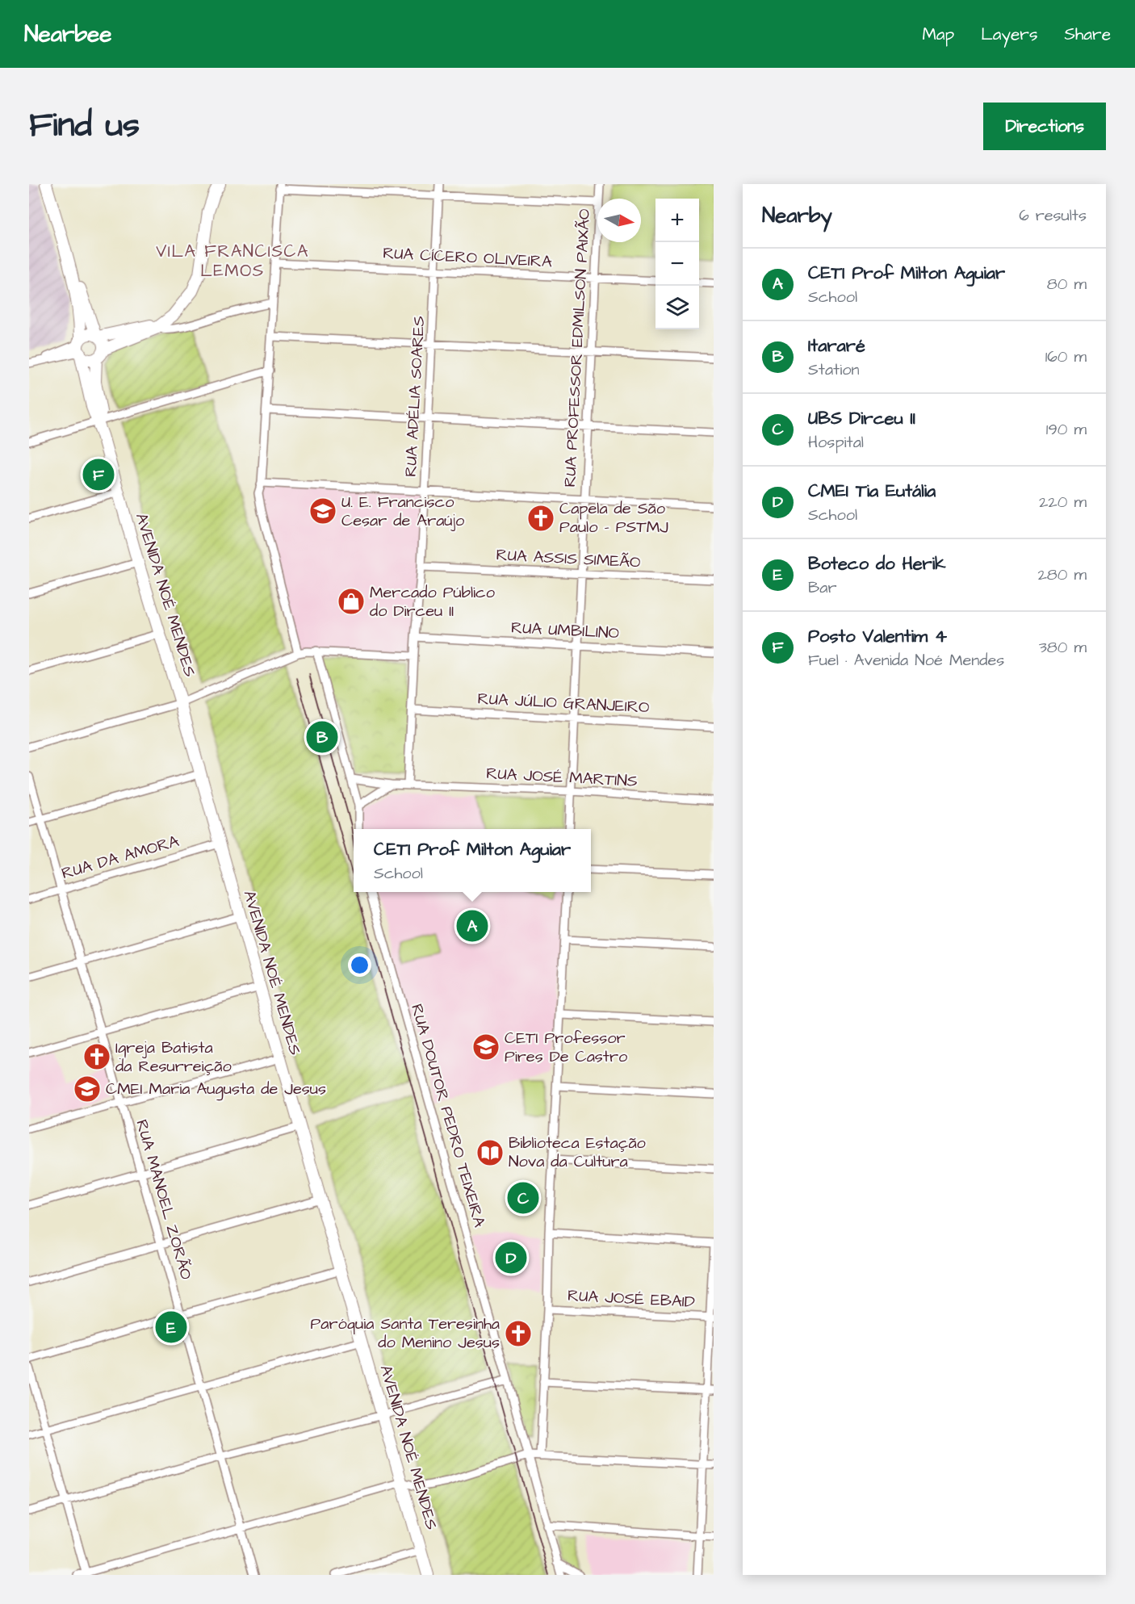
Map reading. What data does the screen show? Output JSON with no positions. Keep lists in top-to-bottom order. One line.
{"streets":{"main road":["AVENIDA NOÉ MENDES"],"street":["RUA CÍCERO OLIVEIRA","RUA PROFESSOR EDMILSON PAIXÃO","RUA ADÉLIA SOARES","RUA ASSIS SIMEÃO","RUA UMBILINO","RUA JÚLIO GRANJEIRO","RUA JOSÉ MARTINS","RUA DA AMORA","RUA DOUTOR PEDRO TEIXEIRA","RUA MANOEL ZORÃO","RUA JOSÉ EBAID"]},"crossings":[["RUA CÍCERO OLIVEIRA","RUA PROFESSOR EDMILSON PAIXÃO"],["RUA CÍCERO OLIVEIRA","RUA ADÉLIA SOARES"],["RUA PROFESSOR EDMILSON PAIXÃO","RUA ASSIS SIMEÃO"],["RUA PROFESSOR EDMILSON PAIXÃO","RUA UMBILINO"],["RUA PROFESSOR EDMILSON PAIXÃO","RUA JÚLIO GRANJEIRO"],["RUA PROFESSOR EDMILSON PAIXÃO","RUA JOSÉ MARTINS"],["RUA ADÉLIA SOARES","RUA ASSIS SIMEÃO"],["RUA ADÉLIA SOARES","RUA UMBILINO"],["RUA ADÉLIA SOARES","RUA JÚLIO GRANJEIRO"],["RUA ADÉLIA SOARES","RUA JOSÉ MARTINS"],["AVENIDA NOÉ MENDES","RUA DA AMORA"],["RUA DA AMORA","RUA MANOEL ZORÃO"]],"districts":["VILA FRANCISCA LEMOS"],"places":{"school or university":["U. E. Francisco Cesar de Araújo","CETI Professor Pires De Castro","CMEI Maria Augusta de Jesus"],"church":["Capela de São Paulo - PSTMJ","Igreja Batista da Resurreição","Paróquia Santa Teresinha do Menino Jesus"],"shop":["Mercado Público do Dirceu II"],"library":["Biblioteca Estação Nova da Cultura"]},"north":"right","page":{"header":"Nearbee","nav":["Map","Layers","Share"],"title":"Find us","buttons":"Directions","heading":["Nearby","6 results"],"map_buttons":["+","−"],"list":[{"mark":"A","name":"CETI Prof Milton Aguiar","note":"School","value":"80 m"},{"mark":"B","name":"Itararé","note":"Station","value":"160 m"},{"mark":"C","name":"UBS Dirceu II","note":"Hospital","value":"190 m"},{"mark":"D","name":"CMEI Tia Eutália","note":"School","value":"220 m"},{"mark":"E","name":"Boteco do Herik","note":"Bar","value":"280 m"},{"mark":"F","name":"Posto Valentim 4","note":"Fuel · Avenida Noé Mendes","value":"380 m"}],"pins":["F","B","A","C","D","E"],"popup":["CETI Prof Milton Aguiar","School"]}}
